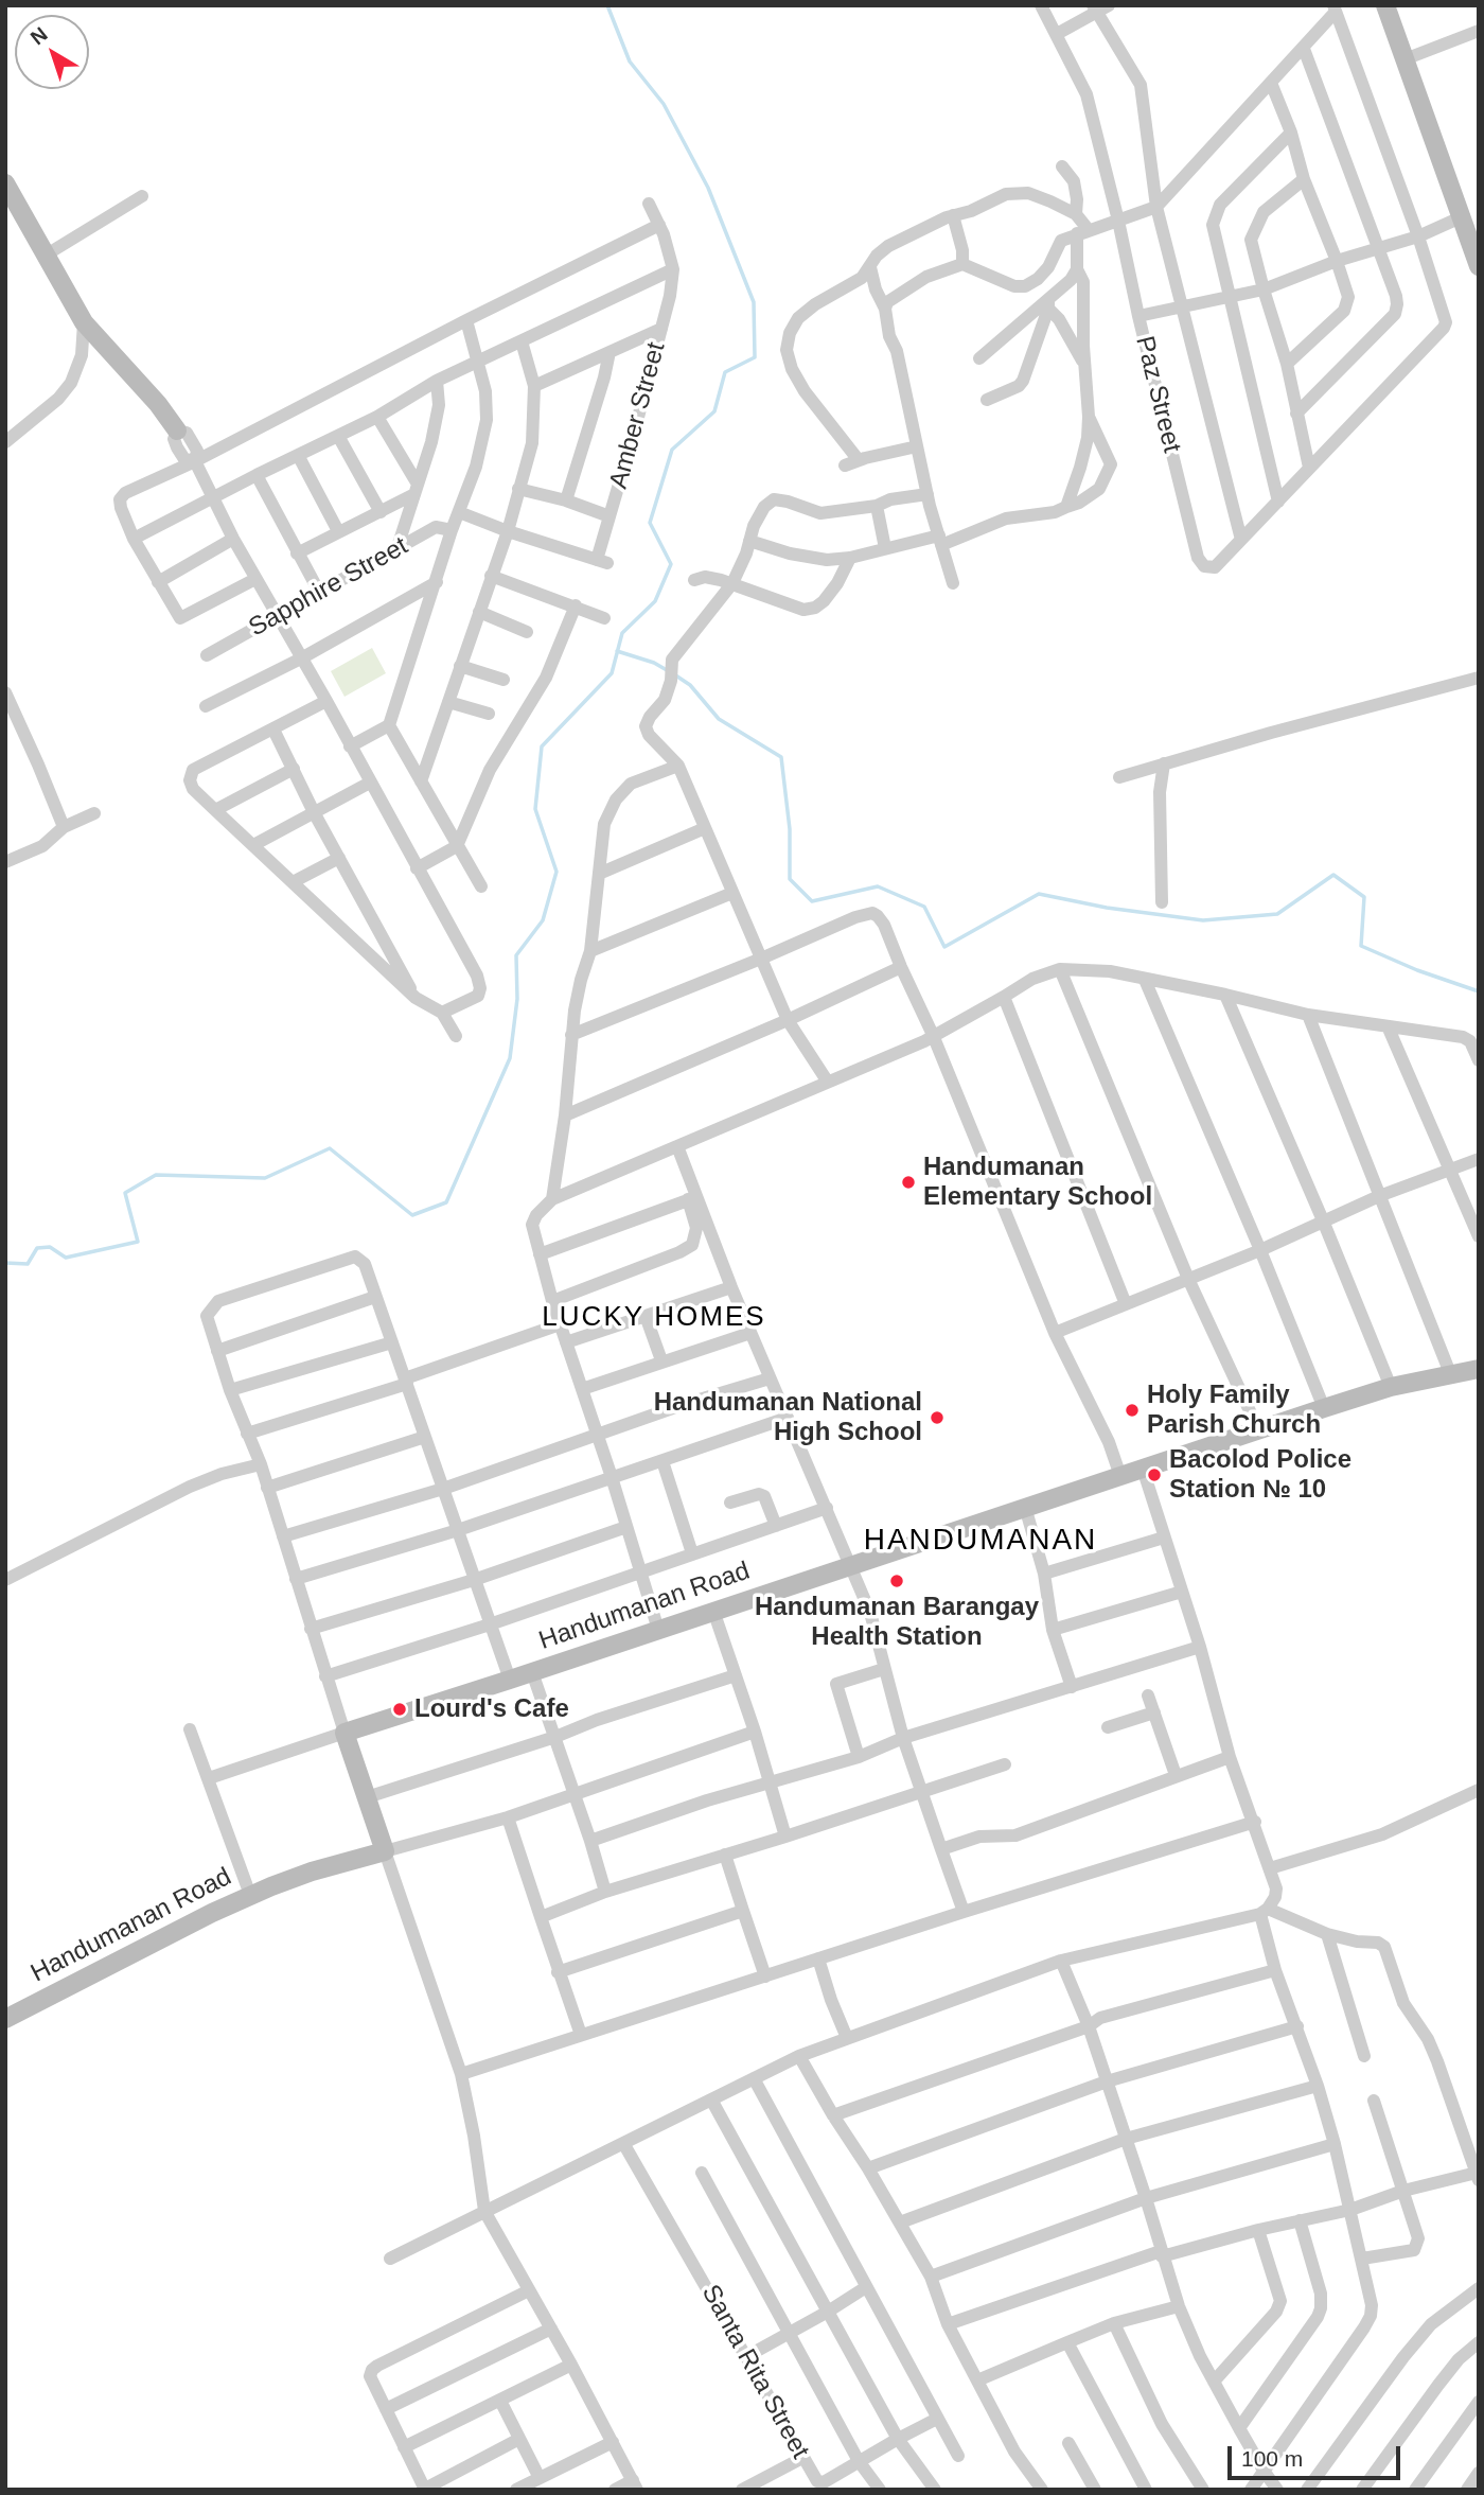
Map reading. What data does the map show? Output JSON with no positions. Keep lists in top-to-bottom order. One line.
{"streets":{"street":["Paz Street","Amber Street","Sapphire Street","Handumanan Road","Santa Rita Street"]},"districts":["LUCKY HOMES","HANDUMANAN"],"places":["Handumanan Elementary School","Holy Family Parish Church","Handumanan National High School","Bacolod Police Station № 10","Handumanan Barangay Health Station","Lourd's Cafe"],"scale_bar":"100 m","north":"top left"}
